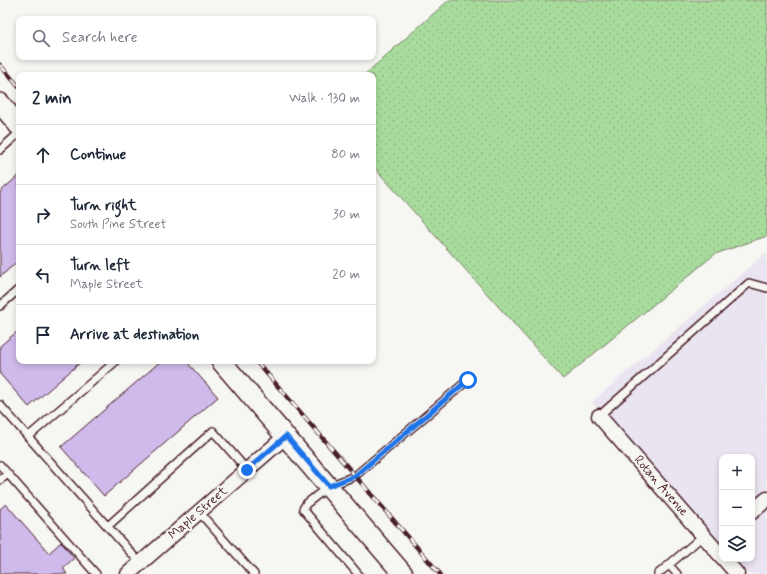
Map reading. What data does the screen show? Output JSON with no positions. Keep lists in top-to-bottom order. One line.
{"streets":{"street":["Rotan Avenue","Maple Street"]},"page":{"search":"Search here","heading":["2 min","Walk · 130 m"],"list":[["Continue","80 m"],["Turn right","South Pine Street","30 m"],["Turn left","Maple Street","20 m"],"Arrive at destination"],"map_buttons":["+","−"]}}
